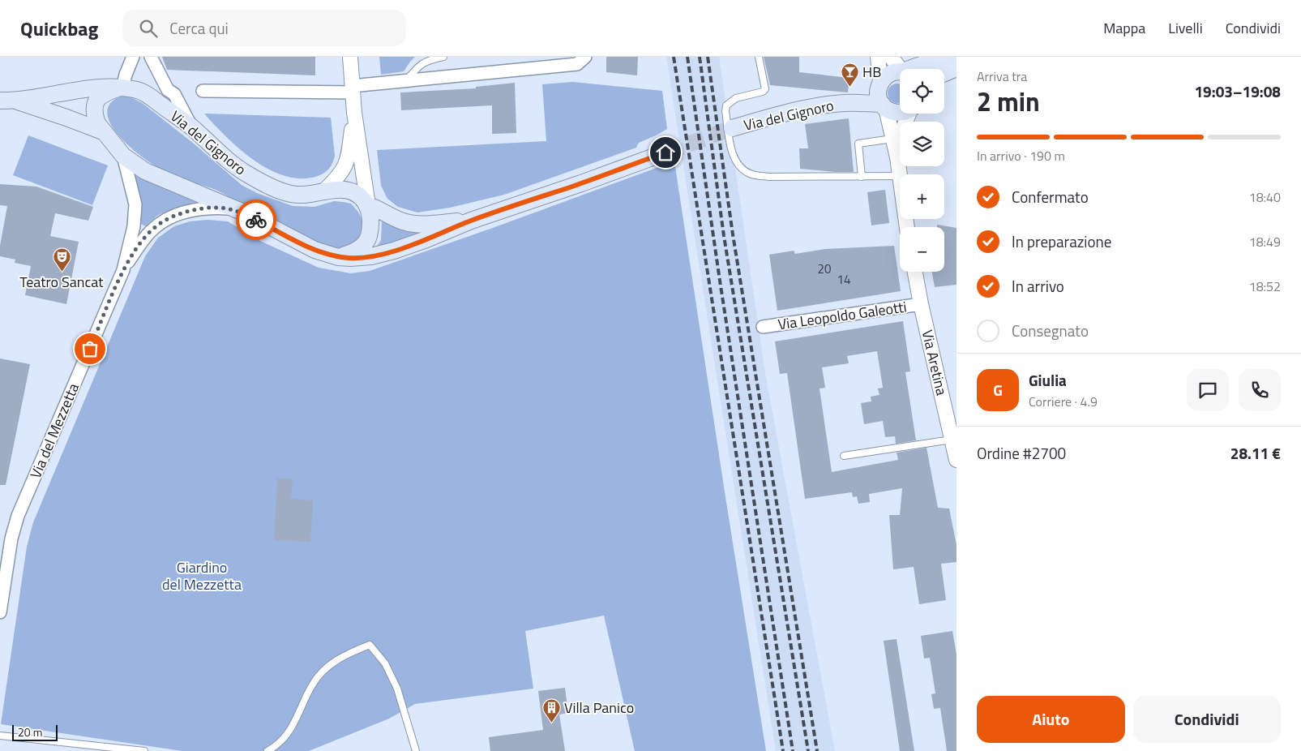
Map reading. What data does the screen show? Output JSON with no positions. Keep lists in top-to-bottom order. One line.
{"streets":{"main road":["Via del Gignoro"],"street":["Via Leopoldo Galeotti","Via Aretina","Via del Mezzetta"]},"crossings":[["Via del Gignoro","Via del Mezzetta"],["Via Leopoldo Galeotti","Via Aretina"]],"parks":["Giardino del Mezzetta"],"places":{"bar":["HB"],"theatre":["Teatro Sancat"],"building":["Villa Panico"]},"house_numbers":["20","14"],"scale_bar":"20 m","page":{"header":"Quickbag","search":"Cerca qui","nav":["Mappa","Livelli","Condividi"],"heading":["2 min","Arriva tra","19:03–19:08"],"panel":["Giulia","Corriere · 4.9","Ordine #2700","28.11 €"],"map_buttons":["+","−"],"bar":"In arrivo · 190 m","list":[["Confermato","18:40"],["In preparazione","18:49"],["In arrivo","18:52"],"Consegnato"],"round":"G","buttons":["Aiuto","Condividi"],"scale":"20 m"}}
